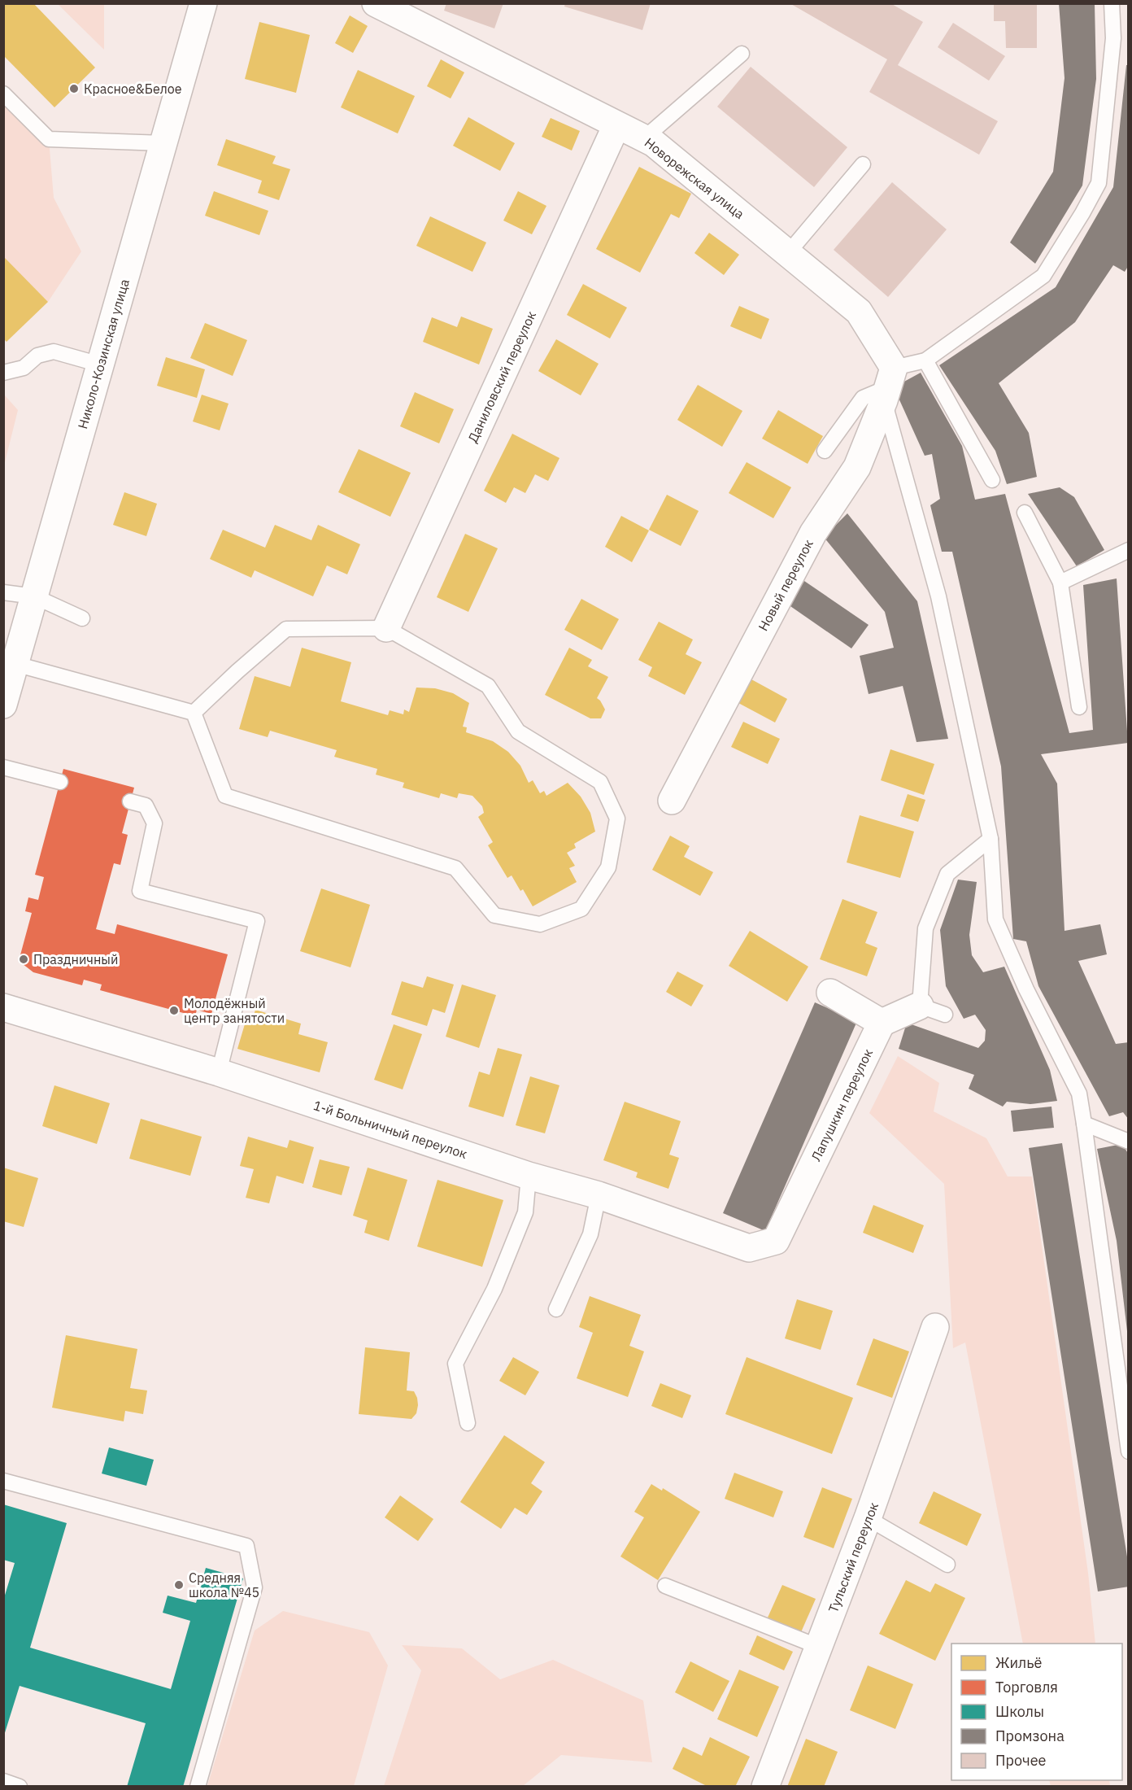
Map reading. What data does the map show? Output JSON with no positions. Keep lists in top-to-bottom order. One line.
{"streets":{"street":["Новорежская улица","Николо-Козинская улица","Даниловский переулок","Новый переулок","Лапушкин переулок","1-й Больничный переулок","Тульский переулок"]},"crossings":[["Новорежская улица","Даниловский переулок"],["Новорежская улица","Новый переулок"],["Лапушкин переулок","1-й Больничный переулок"]],"places":["Красное&Белое","Праздничный","Молодёжный центр занятости","Средняя школа №45"],"legend":["Жильё","Торговля","Школы","Промзона","Прочее"]}
